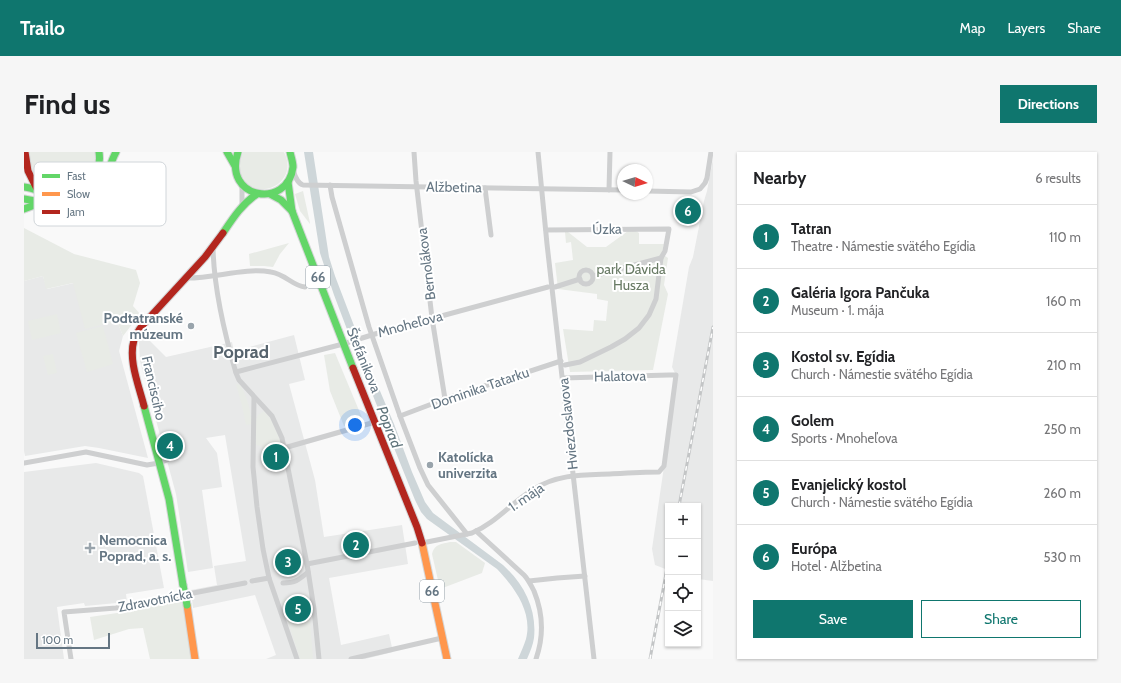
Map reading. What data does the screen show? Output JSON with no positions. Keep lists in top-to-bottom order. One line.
{"streets":{"main road":["66","Štefánikova","Francisciho"],"street":["Alžbetina","Úzka","Bernolákova","Mnoheľova","Halatova","Dominika Tatarku","Hviezdoslavova","1. mája","Zdravotnícka"]},"crossings":[["Alžbetina","Bernolákova"],["Alžbetina","66"],["Alžbetina","Hviezdoslavova"],["Úzka","Dominika Tatarku"],["Úzka","Hviezdoslavova"],["Bernolákova","Mnoheľova"],["Bernolákova","Dominika Tatarku"],["66","Štefánikova"],["Mnoheľova","Štefánikova"],["Štefánikova","1. mája"],["Halatova","Hviezdoslavova"],["Halatova","1. mája"],["Dominika Tatarku","Hviezdoslavova"],["Hviezdoslavova","1. mája"]],"districts":["Poprad"],"water":["Poprad"],"parks":["park Dávida Husza"],"places":{"other":["Podtatranské múzeum","Katolícka univerzita"],"health":["Nemocnica Poprad, a. s."]},"legend":["Fast","Slow","Jam"],"scale_bar":"100 m","north":"right","page":{"header":"Trailo","nav":["Map","Layers","Share"],"buttons":["Directions",["Save","Share"]],"title":"Find us","heading":["Nearby","6 results"],"pins":["6","4","1","2","3","5"],"list":[{"mark":"1","name":"Tatran","note":"Theatre · Námestie svätého Egídia","value":"110 m"},{"mark":"2","name":"Galéria Igora Pančuka","note":"Museum · 1. mája","value":"160 m"},{"mark":"3","name":"Kostol sv. Egídia","note":"Church · Námestie svätého Egídia","value":"210 m"},{"mark":"4","name":"Golem","note":"Sports · Mnoheľova","value":"250 m"},{"mark":"5","name":"Evanjelický kostol","note":"Church · Námestie svätého Egídia","value":"260 m"},{"mark":"6","name":"Európa","note":"Hotel · Alžbetina","value":"530 m"}],"map_buttons":["+","−"],"scale":"100 m"}}
